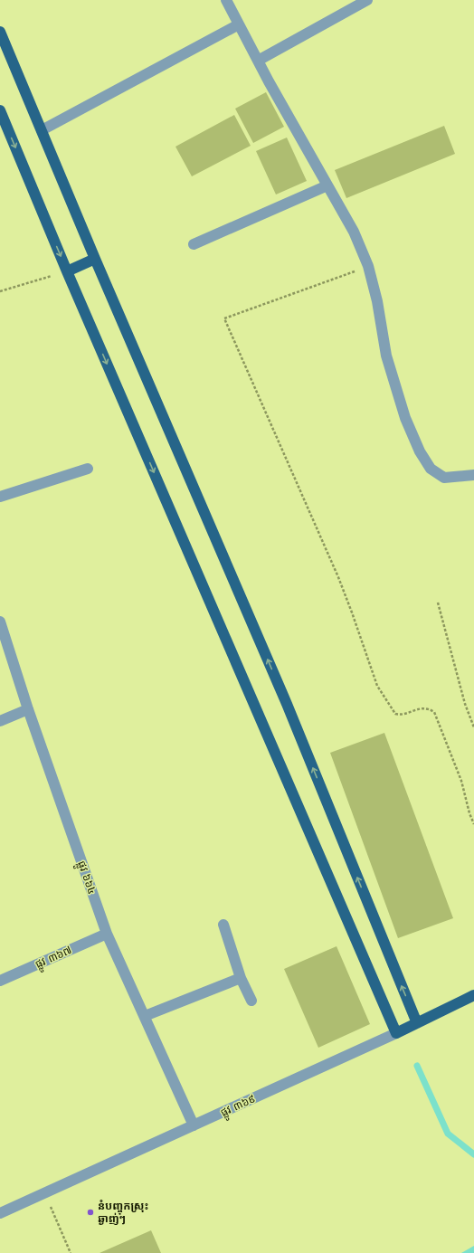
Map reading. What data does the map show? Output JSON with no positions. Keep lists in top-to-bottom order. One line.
{"streets":{"main road":["ផ្លូវ ៣៦៩"],"street":["ផ្លូវ ៦៦៤","ផ្លូវ ៣៦៧"]},"crossings":[["ផ្លូវ ៦៦៤","ផ្លូវ ៣៦៧"],["ផ្លូវ ៦៦៤","ផ្លូវ ៣៦៩"]],"places":["នំបញ្ចុកស្រុះ ឆ្ងាញ់ៗ"]}
